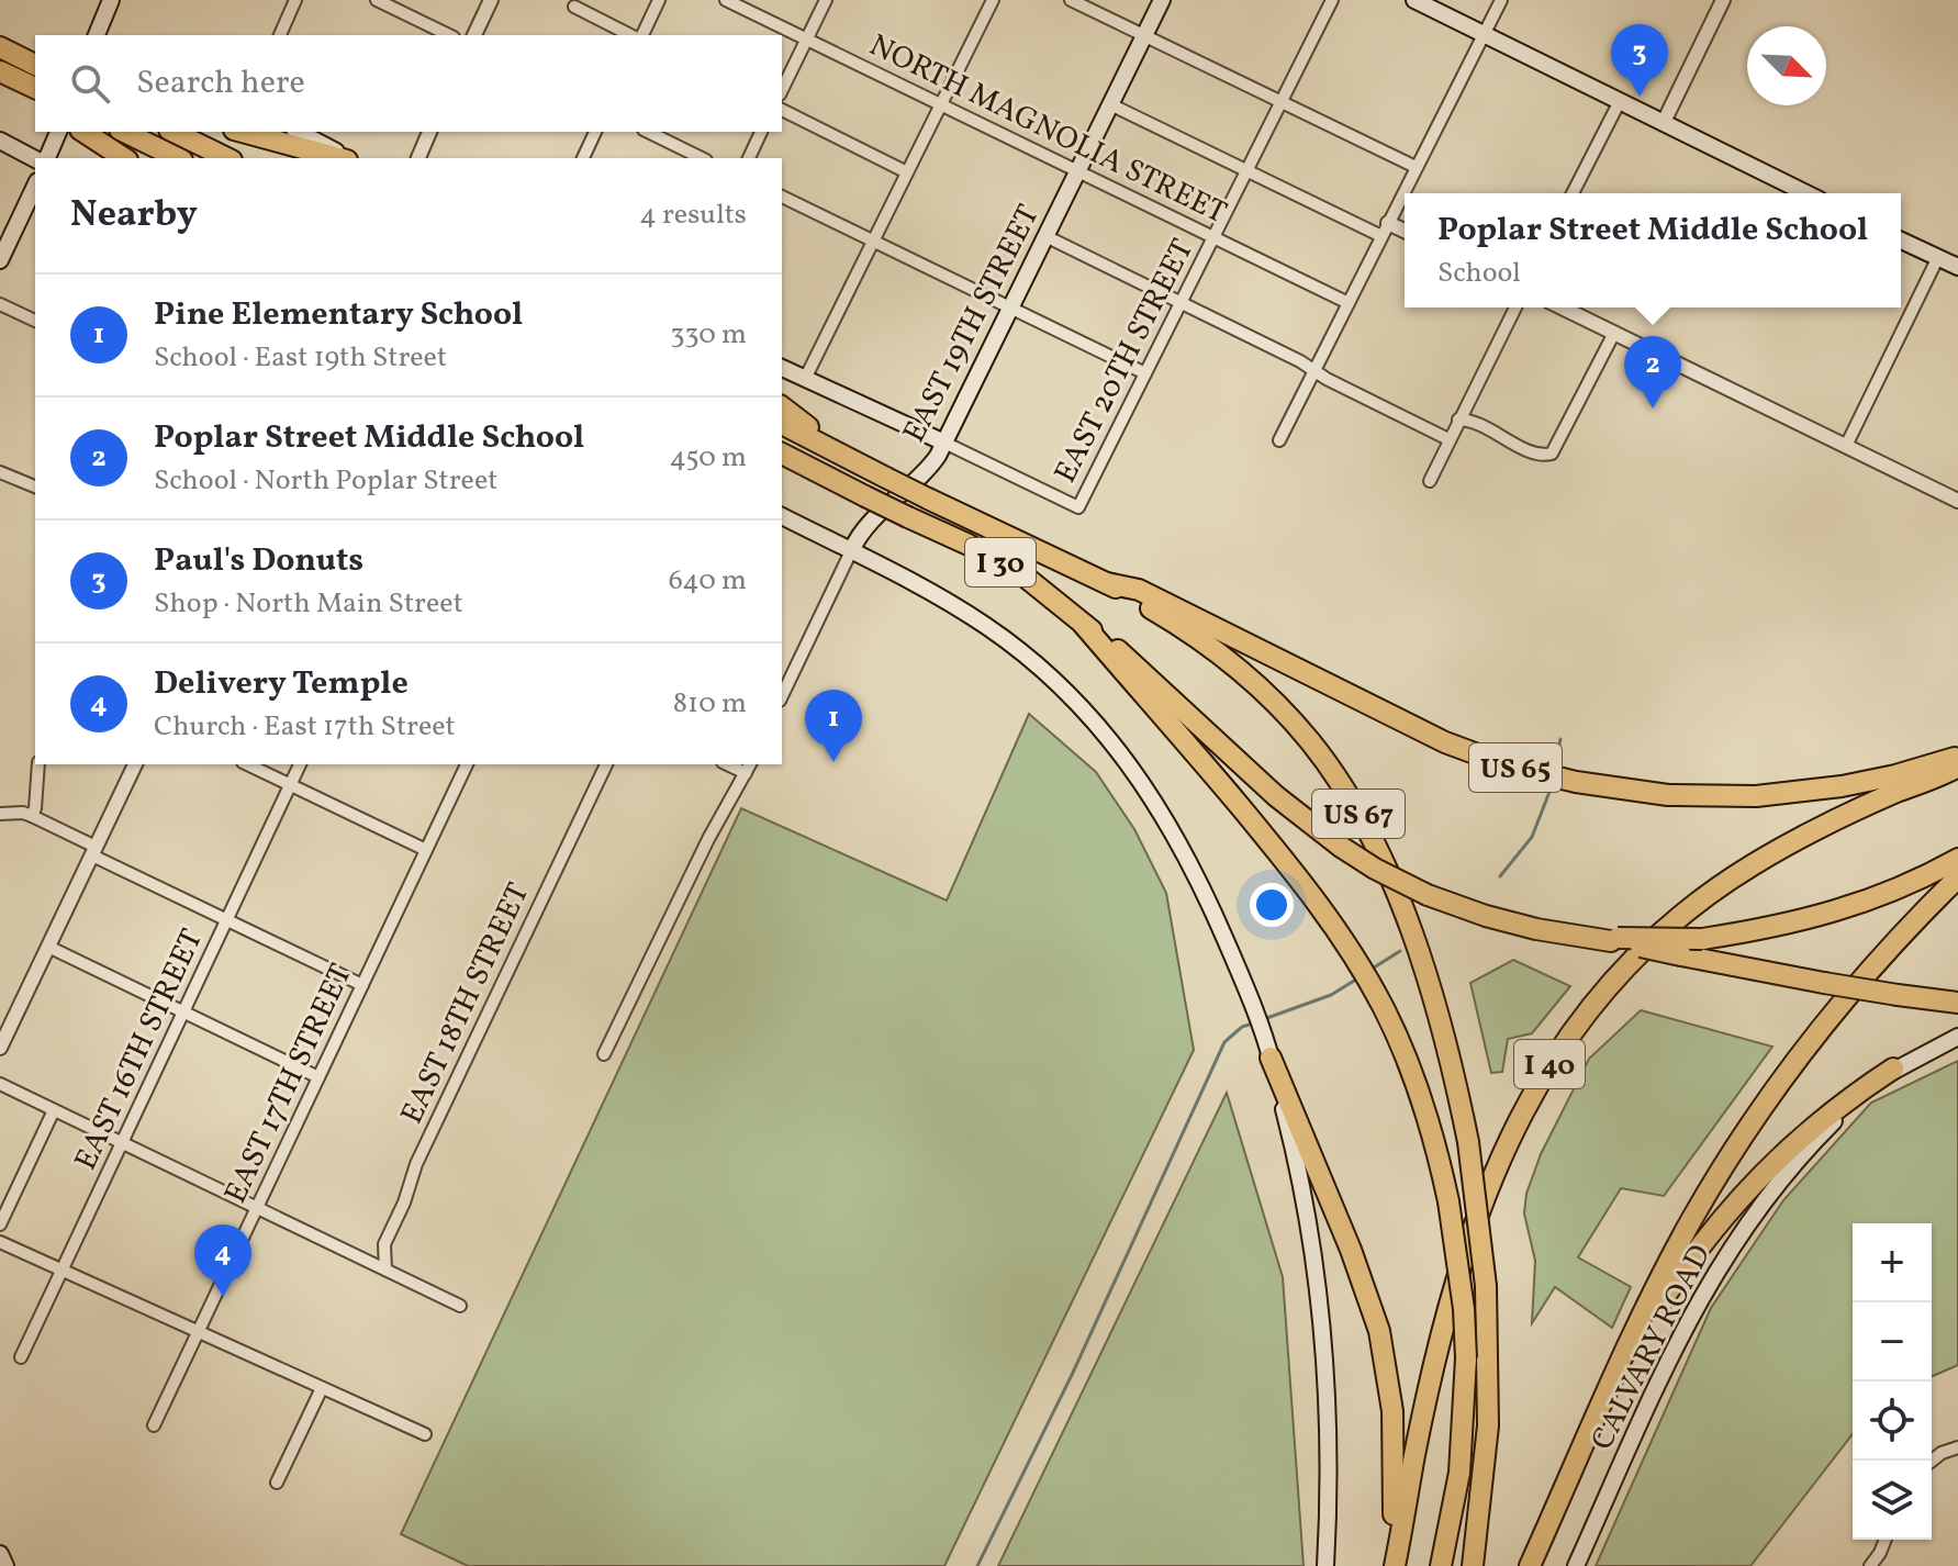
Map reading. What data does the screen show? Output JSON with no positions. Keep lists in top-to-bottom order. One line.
{"streets":{"highway":["I 30","US 65","US 67","I 40"],"main road":["EAST 19TH STREET","CALVARY ROAD"],"street":["NORTH MAGNOLIA STREET","EAST 20TH STREET","EAST 18TH STREET","EAST 16TH STREET","EAST 17TH STREET"]},"crossings":[["NORTH MAGNOLIA STREET","EAST 19TH STREET"],["NORTH MAGNOLIA STREET","EAST 20TH STREET"],["EAST 19TH STREET","EAST 20TH STREET"],["I 30","US 65"],["I 30","US 67"],["US 65","US 67"]],"north":"bottom right","page":{"pins":["3","2","1","4"],"search":"Search here","heading":["Nearby","4 results"],"popup":["Poplar Street Middle School","School"],"list":[{"mark":"1","name":"Pine Elementary School","note":"School · East 19th Street","value":"330 m"},{"mark":"2","name":"Poplar Street Middle School","note":"School · North Poplar Street","value":"450 m"},{"mark":"3","name":"Paul's Donuts","note":"Shop · North Main Street","value":"640 m"},{"mark":"4","name":"Delivery Temple","note":"Church · East 17th Street","value":"810 m"}],"map_buttons":["+","−"]}}
